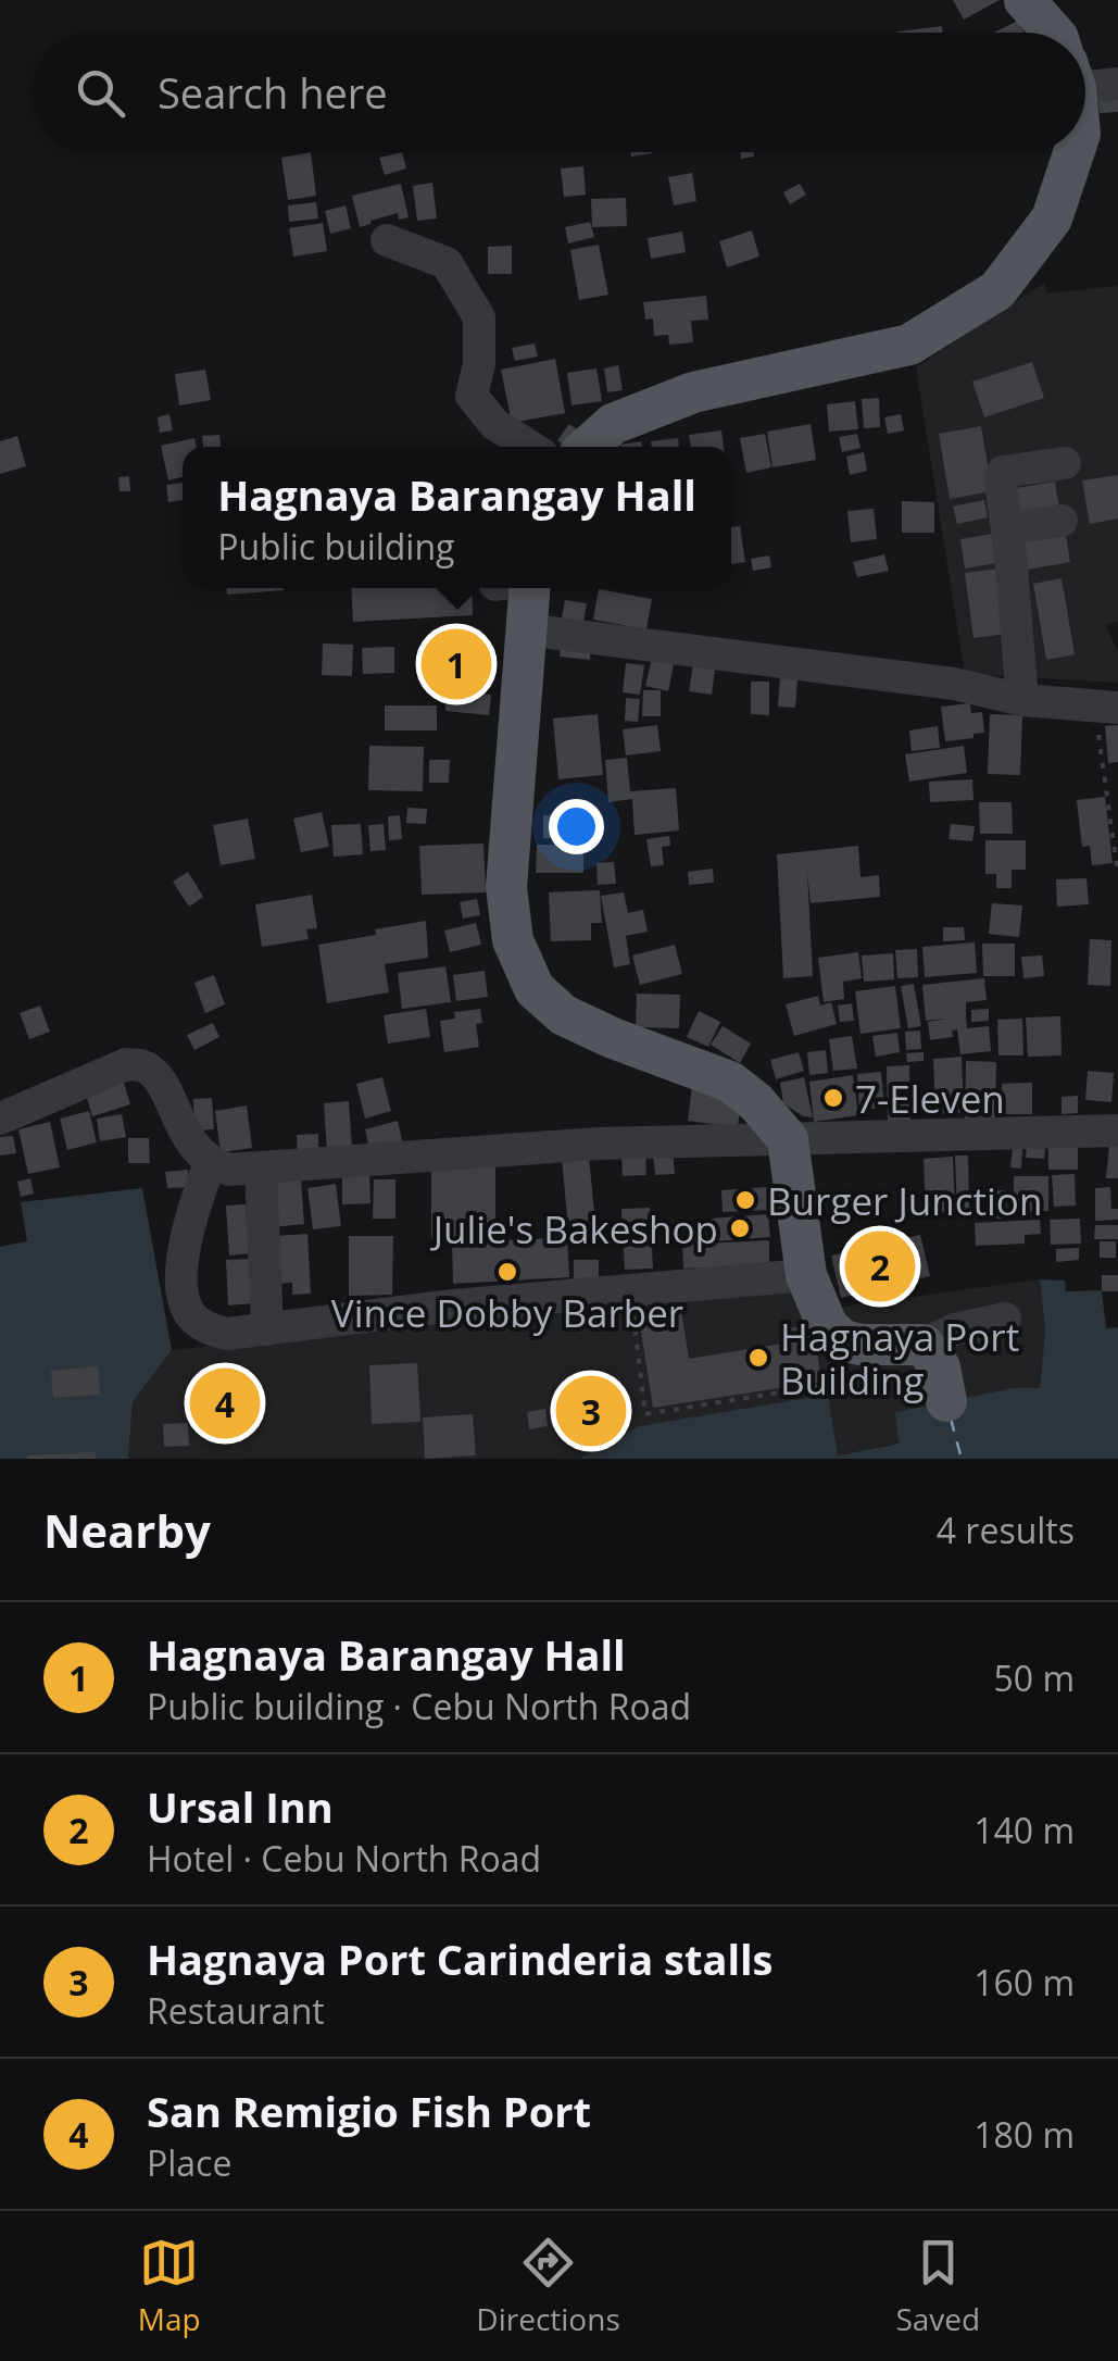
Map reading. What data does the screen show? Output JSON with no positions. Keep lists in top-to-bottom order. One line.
{"places":["7-Eleven","Burger Junction","Julie's Bakeshop","Vince Dobby Barber","Hagnaya Port Building"],"page":{"search":"Search here","popup":["Hagnaya Barangay Hall","Public building"],"pins":["1","2","4","3"],"heading":["Nearby","4 results"],"list":[{"mark":"1","name":"Hagnaya Barangay Hall","note":"Public building · Cebu North Road","value":"50 m"},{"mark":"2","name":"Ursal Inn","note":"Hotel · Cebu North Road","value":"140 m"},{"mark":"3","name":"Hagnaya Port Carinderia stalls","note":"Restaurant","value":"160 m"},{"mark":"4","name":"San Remigio Fish Port","note":"Place","value":"180 m"}],"nav":["Map","Directions","Saved"]}}
